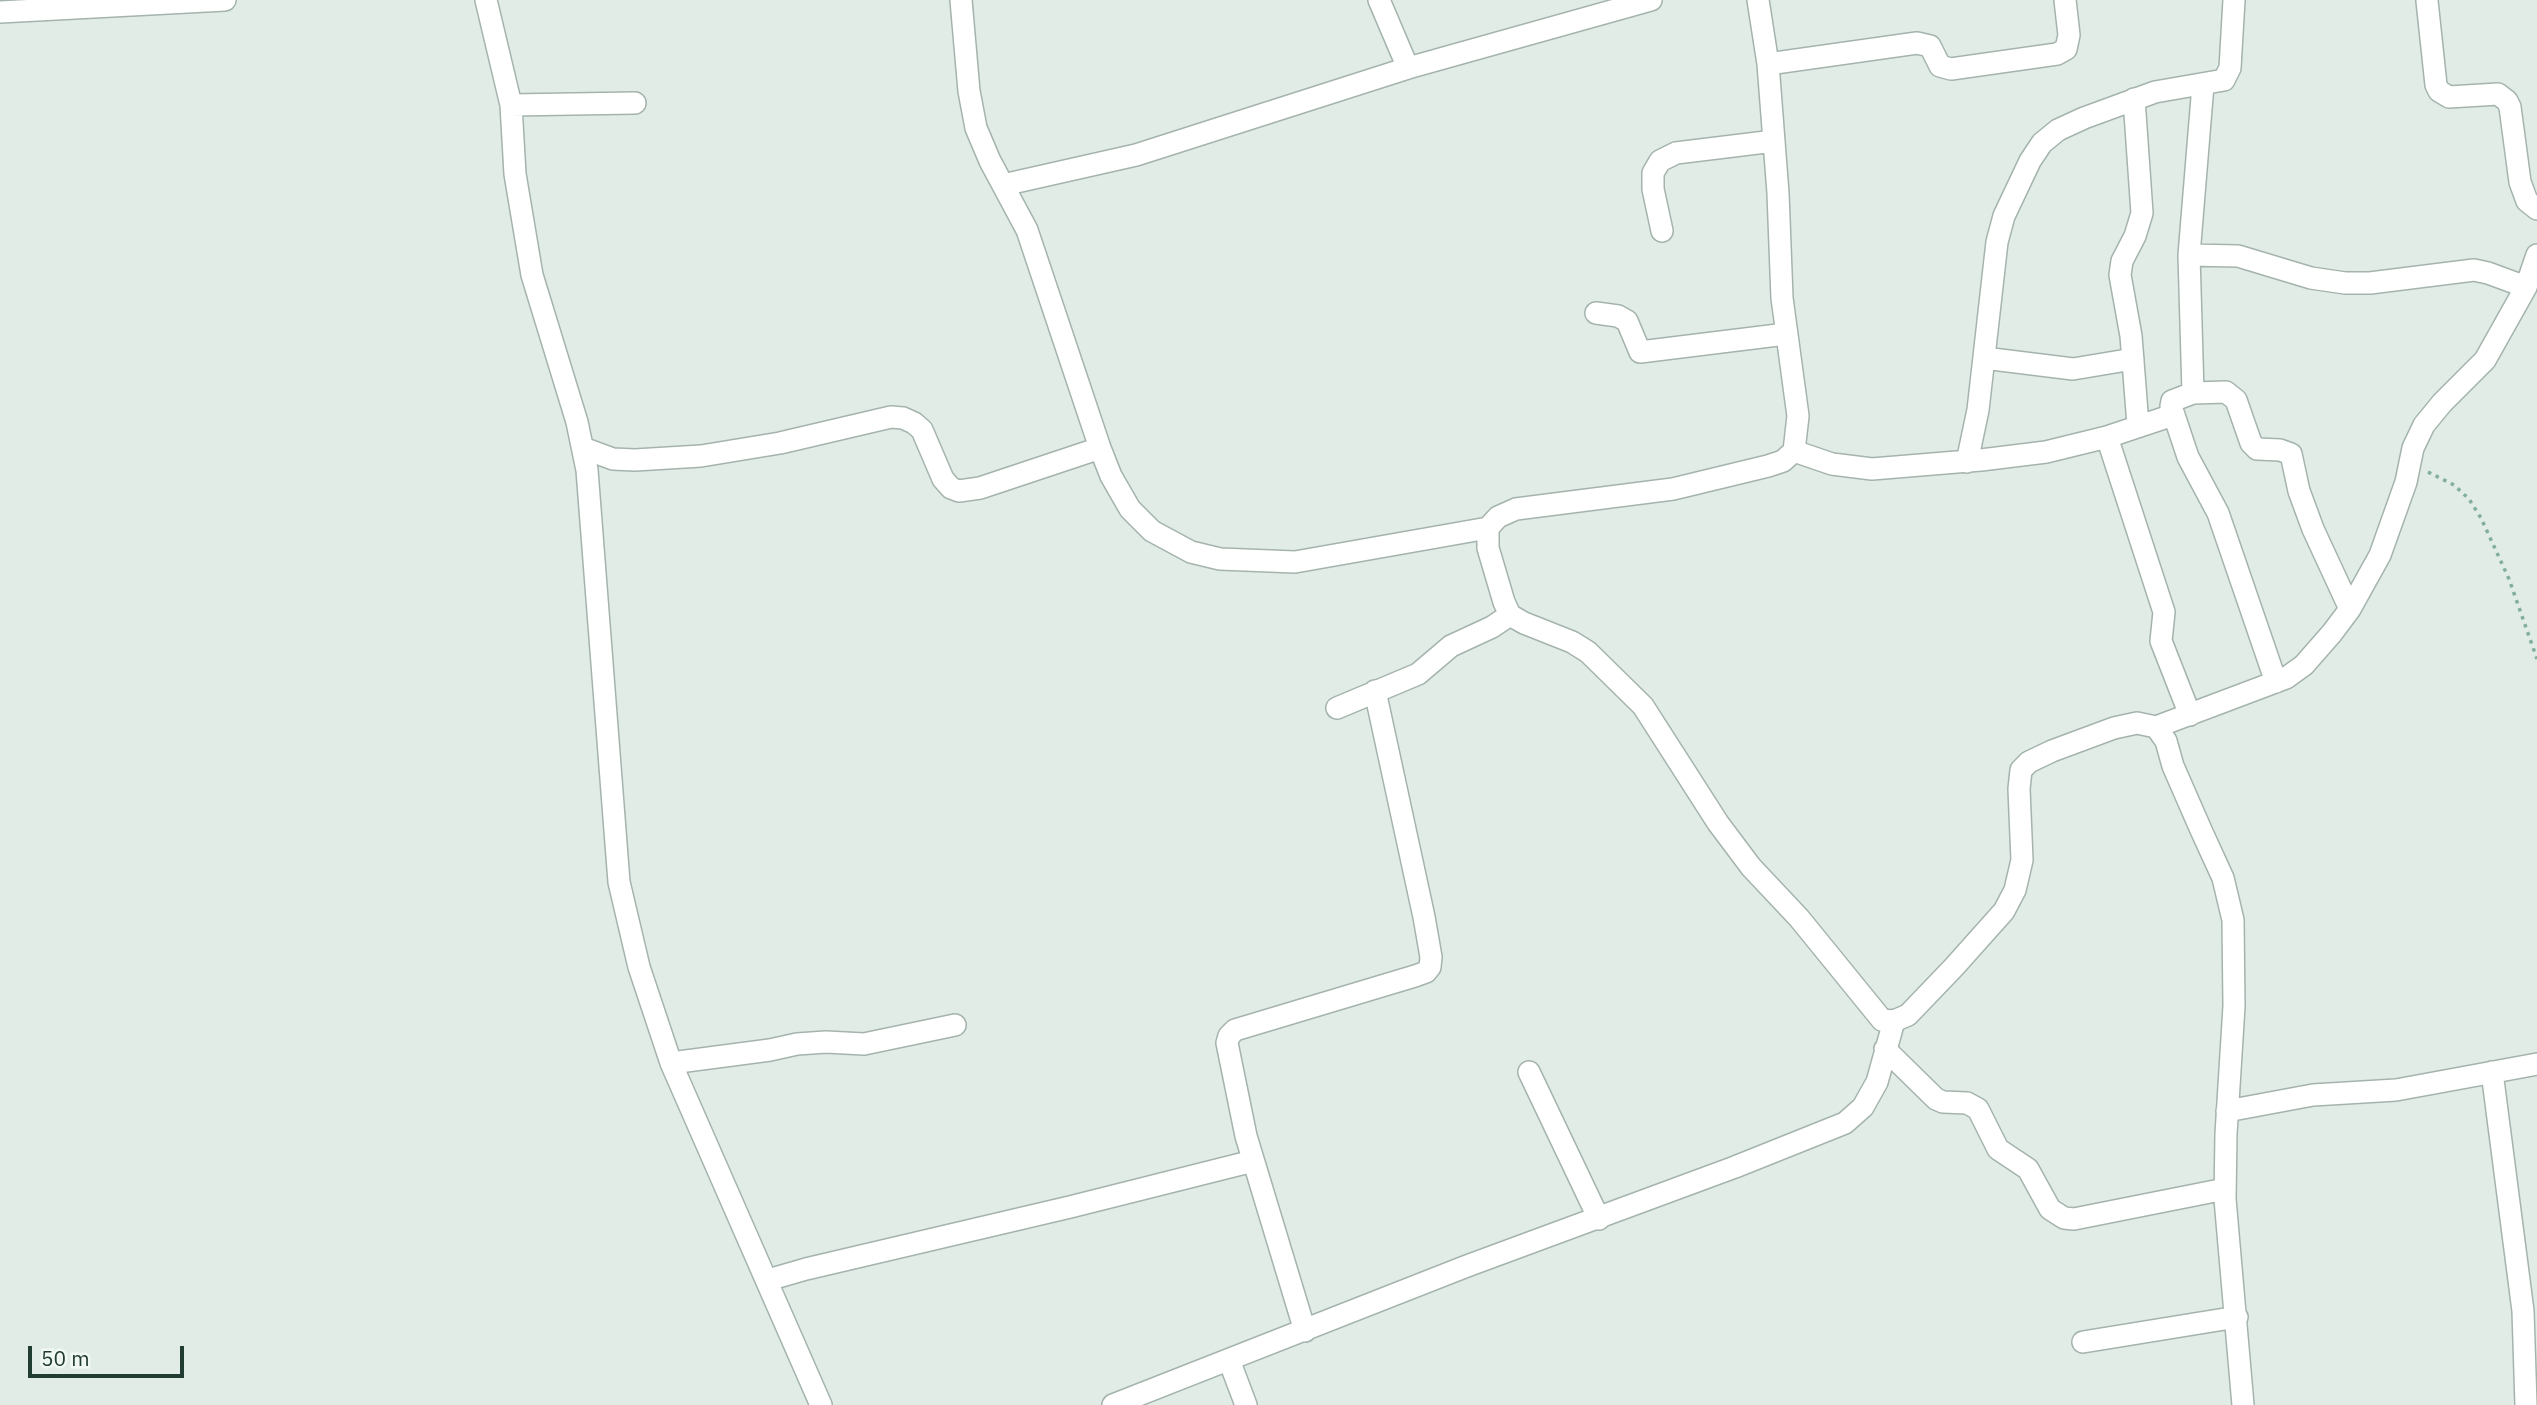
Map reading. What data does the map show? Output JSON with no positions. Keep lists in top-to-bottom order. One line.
{"scale_bar":"50 m"}
